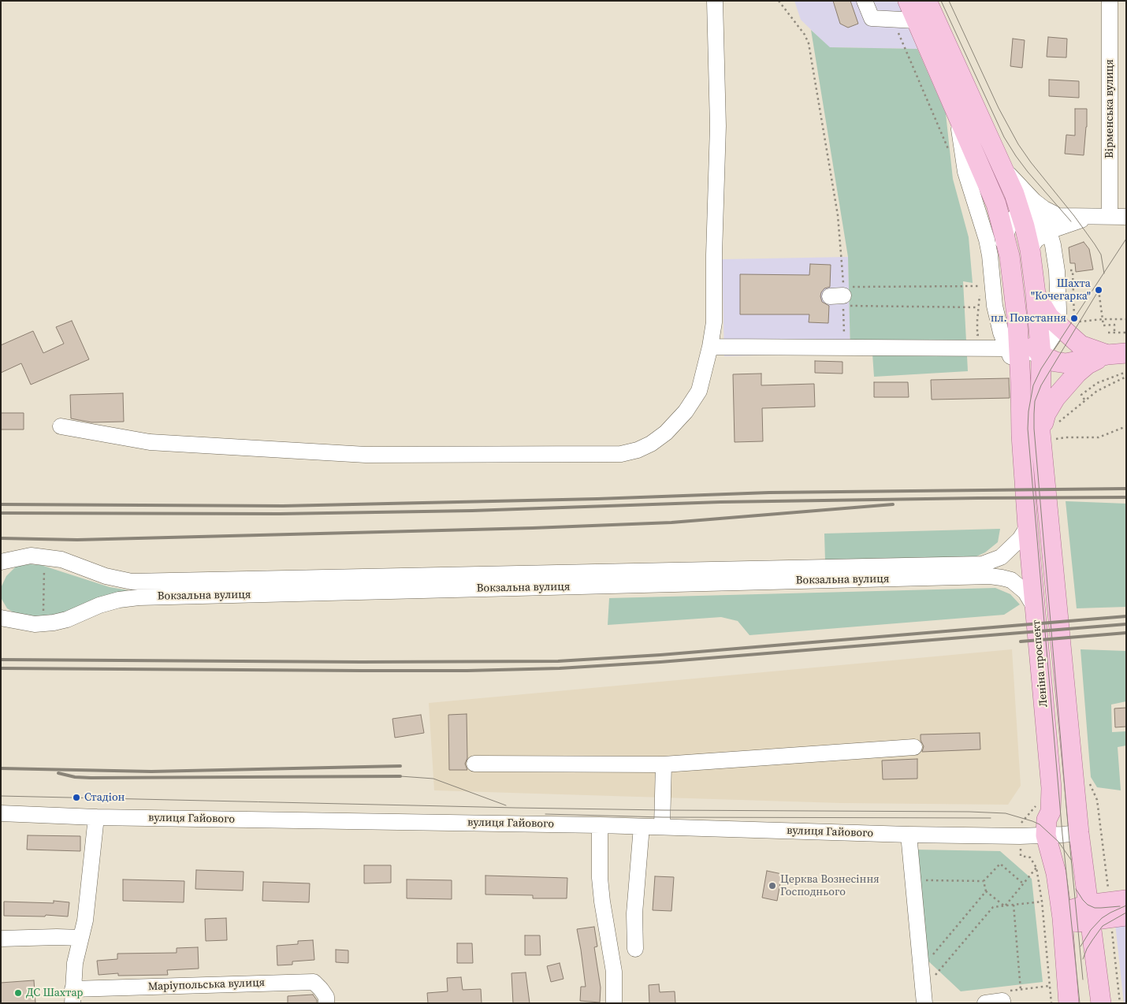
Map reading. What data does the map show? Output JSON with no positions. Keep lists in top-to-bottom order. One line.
{"streets":{"main road":["Леніна проспект"],"street":["Вірменська вулиця","Вокзальна вулиця","вулиця Гайового","Маріупольська вулиця"]},"crossings":[["Вокзальна вулиця","Леніна проспект"],["Леніна проспект","вулиця Гайового"],["вулиця Гайового","Маріупольська вулиця"]],"places":["Шахта \"Кочегарка\"","пл. Повстання","Стадіон","Церква Вознесіння Господнього","ДС Шахтар"]}
